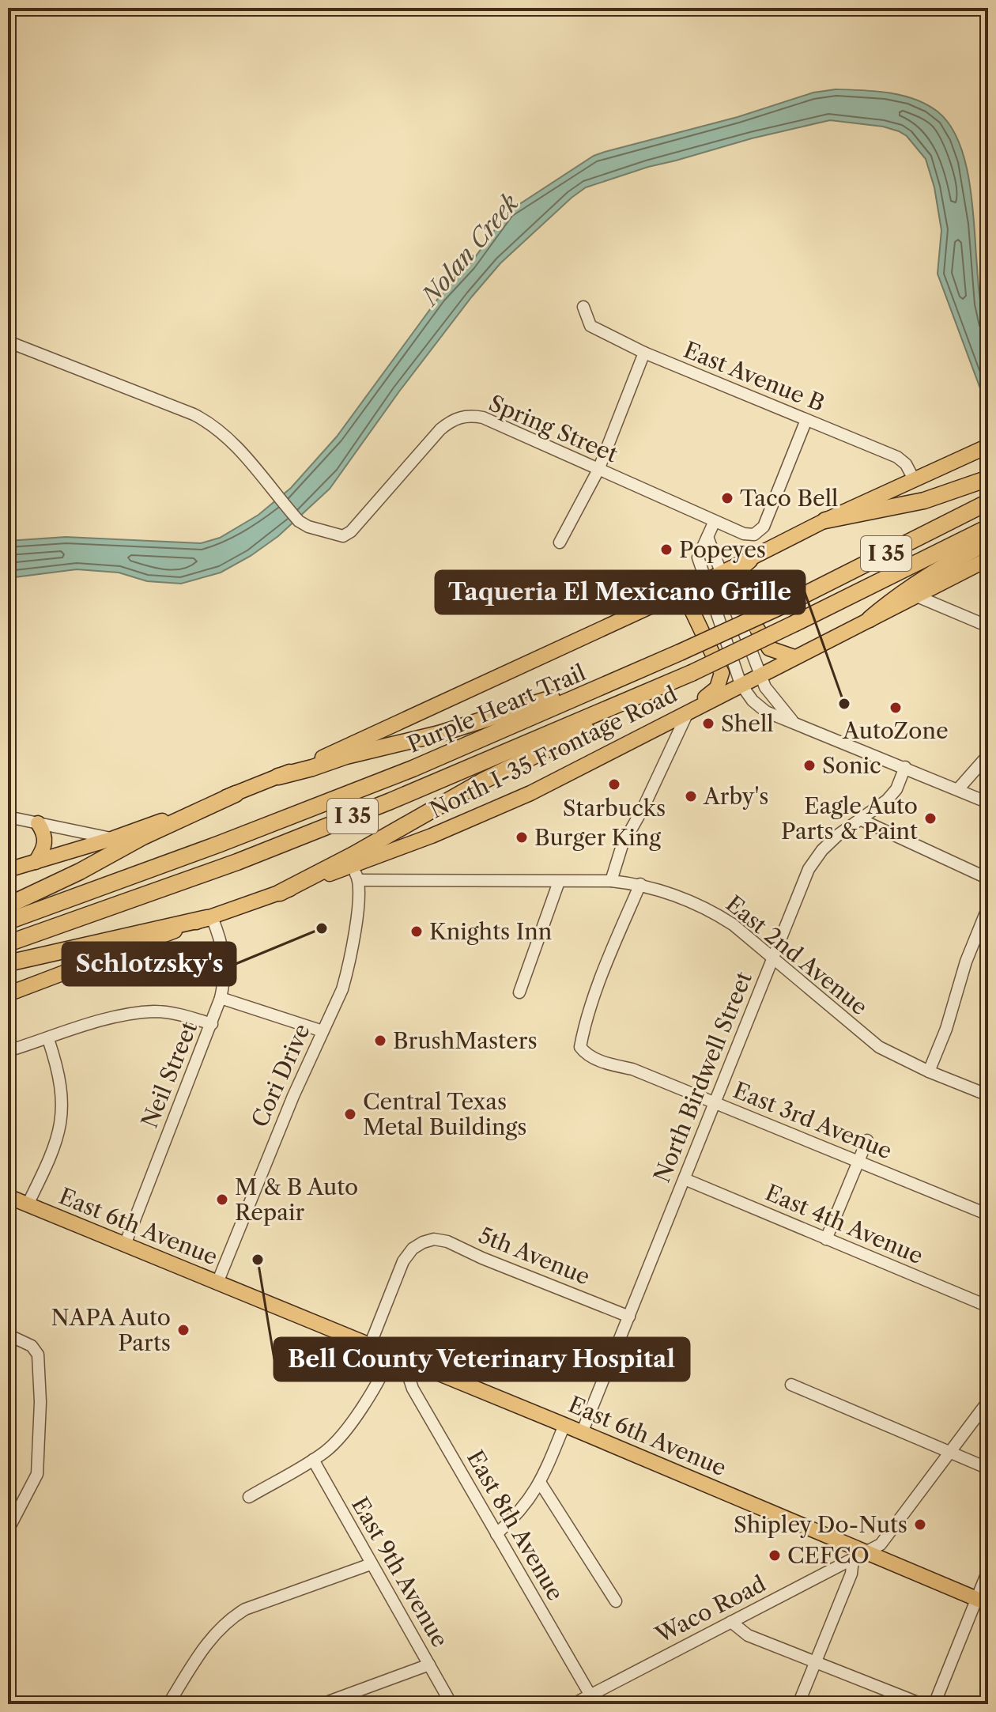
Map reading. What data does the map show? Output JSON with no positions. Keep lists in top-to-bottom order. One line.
{"streets":{"highway":["I 35","Purple Heart Trail"],"main road":["North I-35 Frontage Road","East 6th Avenue"],"street":["East Avenue B","Spring Street","East 2nd Avenue","Neil Street","Cori Drive","North Birdwell Street","East 3rd Avenue","East 4th Avenue","5th Avenue","East 8th Avenue","East 9th Avenue","Waco Road"]},"crossings":[["East Avenue B","Spring Street"],["North I-35 Frontage Road","Neil Street"],["East 2nd Avenue","Cori Drive"],["East 2nd Avenue","North Birdwell Street"],["East 2nd Avenue","East 3rd Avenue"],["Neil Street","East 6th Avenue"],["Cori Drive","East 6th Avenue"],["North Birdwell Street","East 3rd Avenue"],["North Birdwell Street","East 4th Avenue"],["North Birdwell Street","East 6th Avenue"],["North Birdwell Street","5th Avenue"],["East 6th Avenue","5th Avenue"],["East 6th Avenue","East 8th Avenue"],["East 6th Avenue","Waco Road"],["East 8th Avenue","Waco Road"]],"water":["Nolan Creek"],"places":["Taco Bell","Popeyes","Taqueria El Mexicano Grille","AutoZone","Shell","Sonic","Starbucks","Arby's","Eagle Auto Parts & Paint","Burger King","Schlotzsky's","Knights Inn","BrushMasters","Central Texas Metal Buildings","M & B Auto Repair","Bell County Veterinary Hospital","NAPA Auto Parts","Shipley Do-Nuts","CEFCO"]}
